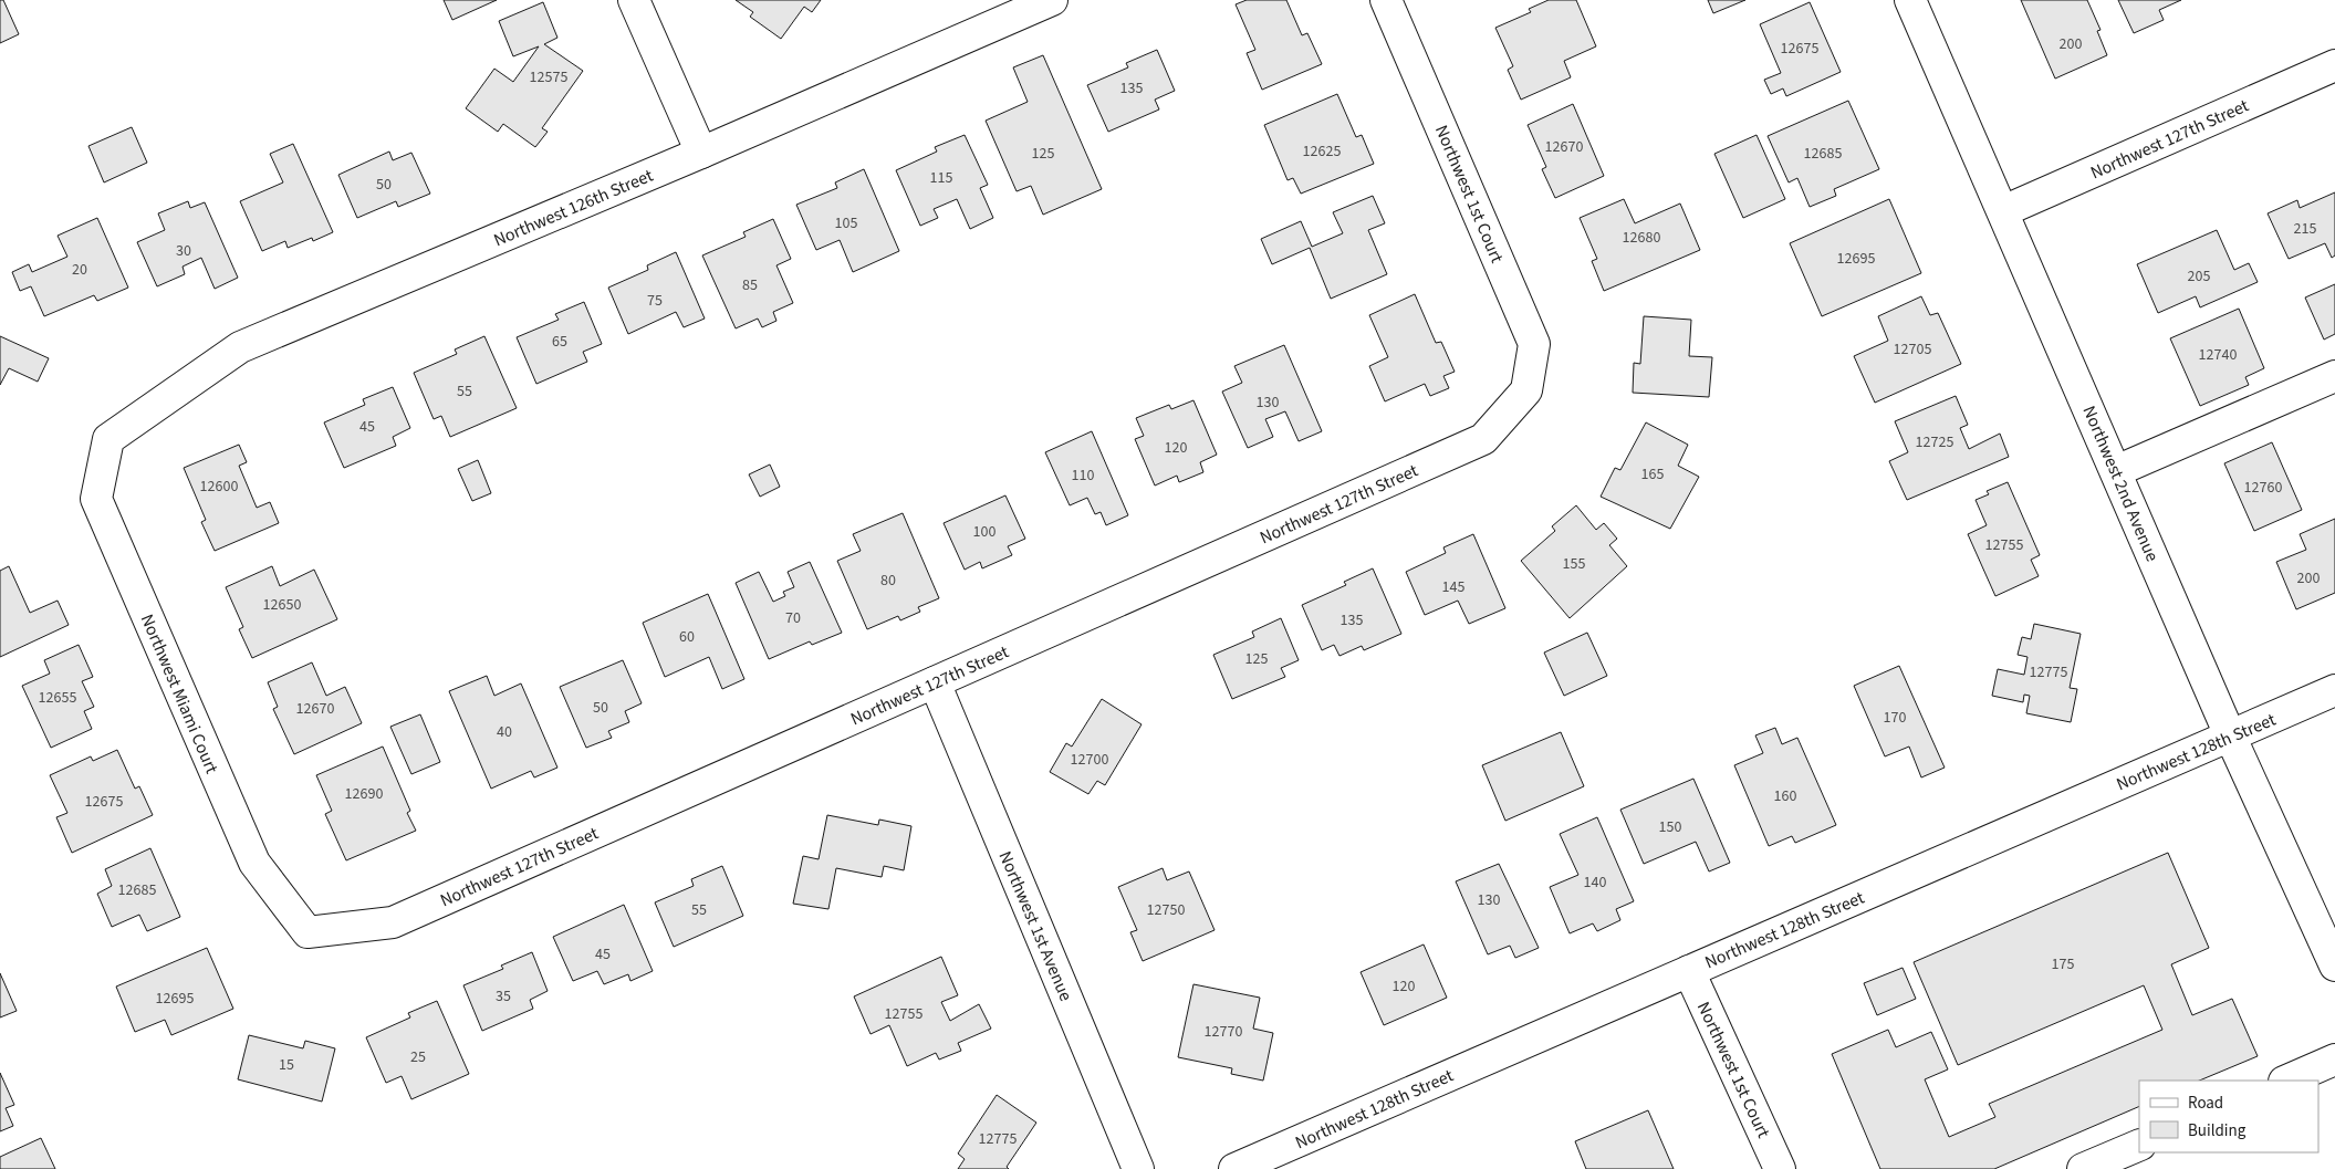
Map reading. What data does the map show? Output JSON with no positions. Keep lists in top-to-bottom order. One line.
{"streets":{"street":["Northwest 127th Street","Northwest 1st Court","Northwest 126th Street","Northwest 2nd Avenue","Northwest Miami Court","Northwest 128th Street","Northwest 1st Avenue"]},"crossings":[["Northwest 127th Street","Northwest 1st Court"],["Northwest 127th Street","Northwest 2nd Avenue"],["Northwest 127th Street","Northwest Miami Court"],["Northwest 127th Street","Northwest 1st Avenue"],["Northwest 1st Court","Northwest 128th Street"],["Northwest 126th Street","Northwest Miami Court"],["Northwest 2nd Avenue","Northwest 128th Street"]],"house_numbers":["200","12675","12575","135","12670","12625","125","12685","115","50","105","215","12680","30","12695","20","205","85","75","65","12705","12740","55","130","45","12725","120","165","110","12600","12760","100","12755","155","200","80","145","12650","70","135","60","125","12775","12655","50","12670","170","40","12700","12690","160","12675","150","140","12685","130","55","12750","45","175","120","35","12695","12755","12770","25","15","12775"],"legend":["Road","Building"]}
